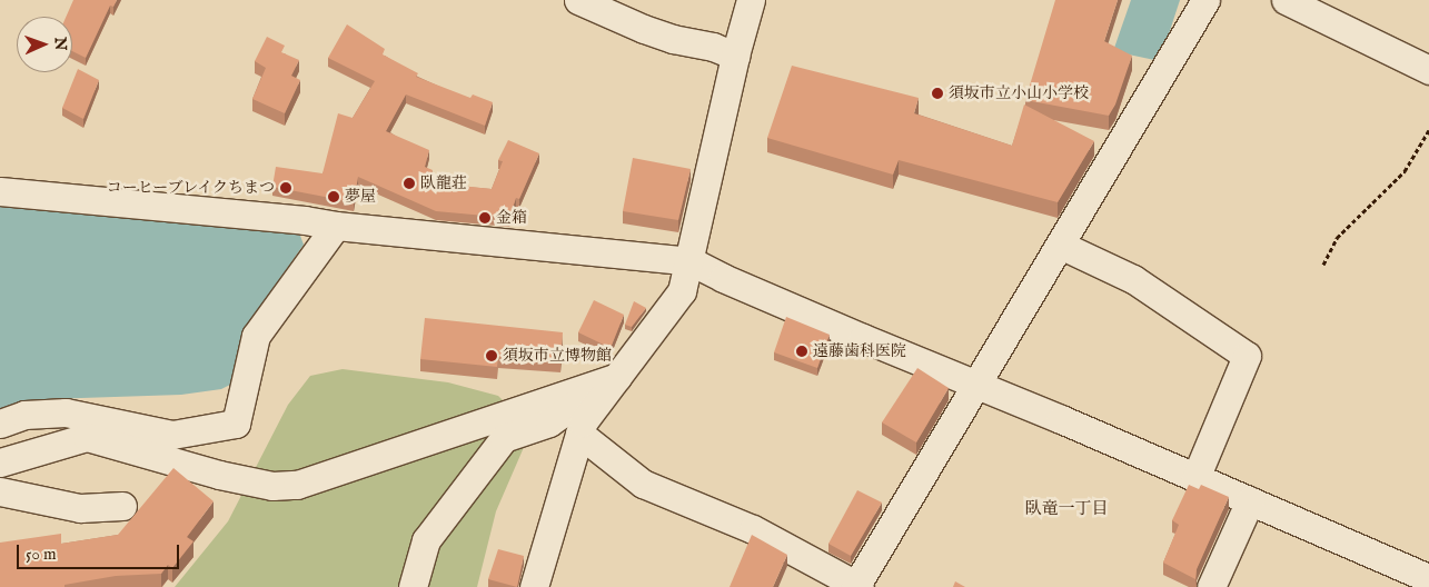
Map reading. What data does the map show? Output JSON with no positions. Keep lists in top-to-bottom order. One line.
{"districts":["臥竜一丁目"],"places":["須坂市立小山小学校","臥龍荘","コーヒーブレイクちまつ","夢屋","金箱","遠藤歯科医院","須坂市立博物館"],"scale_bar":"50 m","north":"right"}
